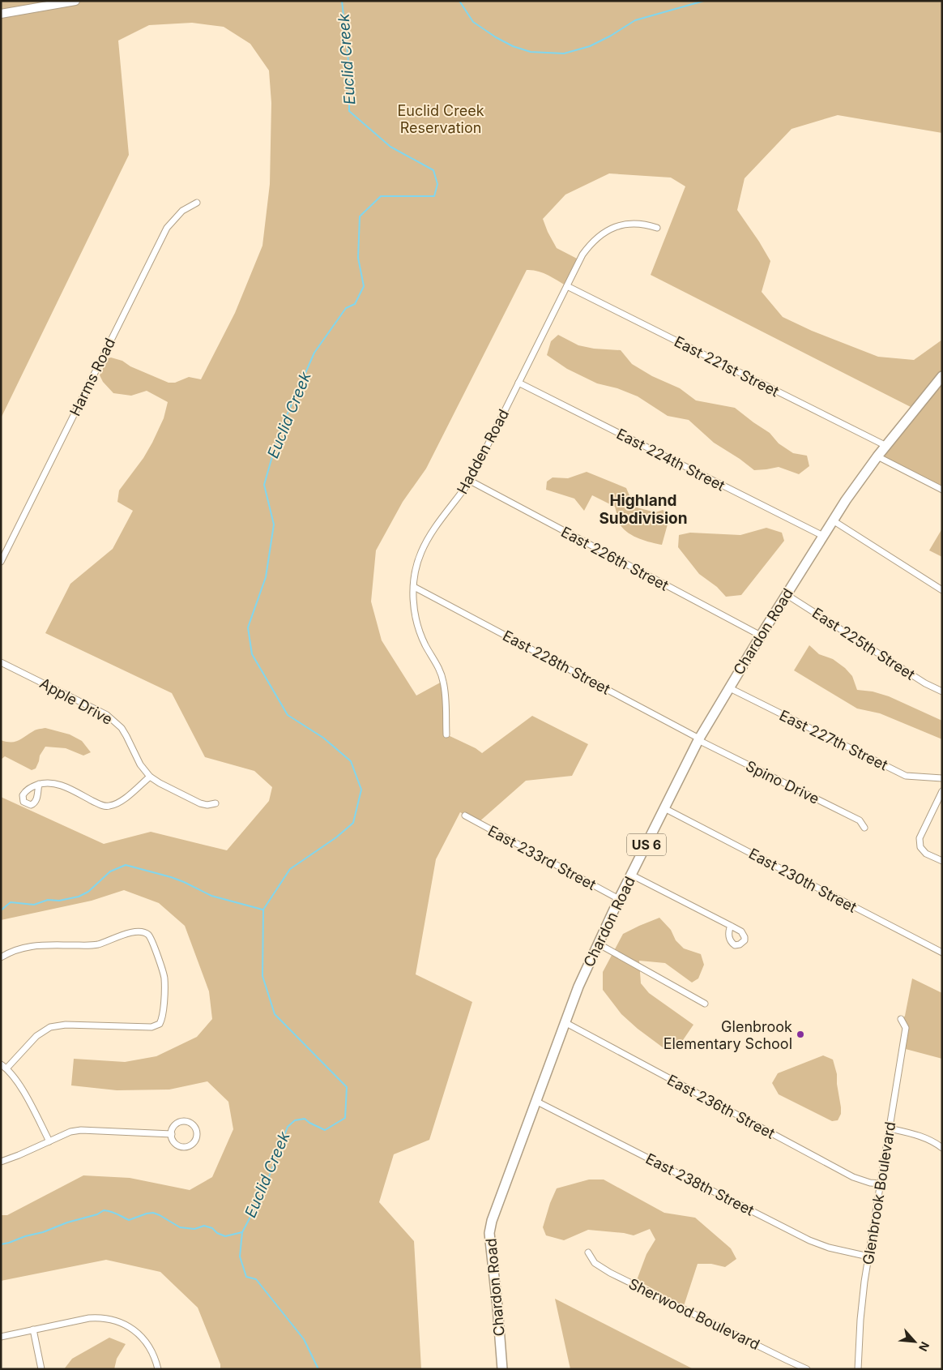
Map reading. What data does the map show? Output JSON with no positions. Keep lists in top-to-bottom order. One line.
{"streets":{"main road":["Chardon Road","US 6"],"street":["East 221st Street","Harms Road","Hadden Road","East 224th Street","East 226th Street","East 225th Street","East 228th Street","Apple Drive","East 227th Street","Spino Drive","East 233rd Street","East 230th Street","East 236th Street","East 238th Street","Glenbrook Boulevard","Sherwood Boulevard"]},"crossings":[["East 221st Street","Hadden Road"],["East 221st Street","Chardon Road"],["Hadden Road","East 224th Street"],["Hadden Road","East 226th Street"],["Hadden Road","East 228th Street"],["East 224th Street","Chardon Road"],["East 226th Street","Chardon Road"],["Chardon Road","East 225th Street"],["Chardon Road","East 228th Street"],["Chardon Road","East 227th Street"],["Chardon Road","Spino Drive"],["Chardon Road","East 233rd Street"],["Chardon Road","East 230th Street"],["Chardon Road","East 236th Street"],["Chardon Road","East 238th Street"],["East 228th Street","Spino Drive"],["East 236th Street","Glenbrook Boulevard"],["East 238th Street","Glenbrook Boulevard"]],"districts":["Highland Subdivision"],"water":["Euclid Creek"],"parks":["Euclid Creek Reservation"],"places":["Glenbrook Elementary School"],"north":"bottom right"}
